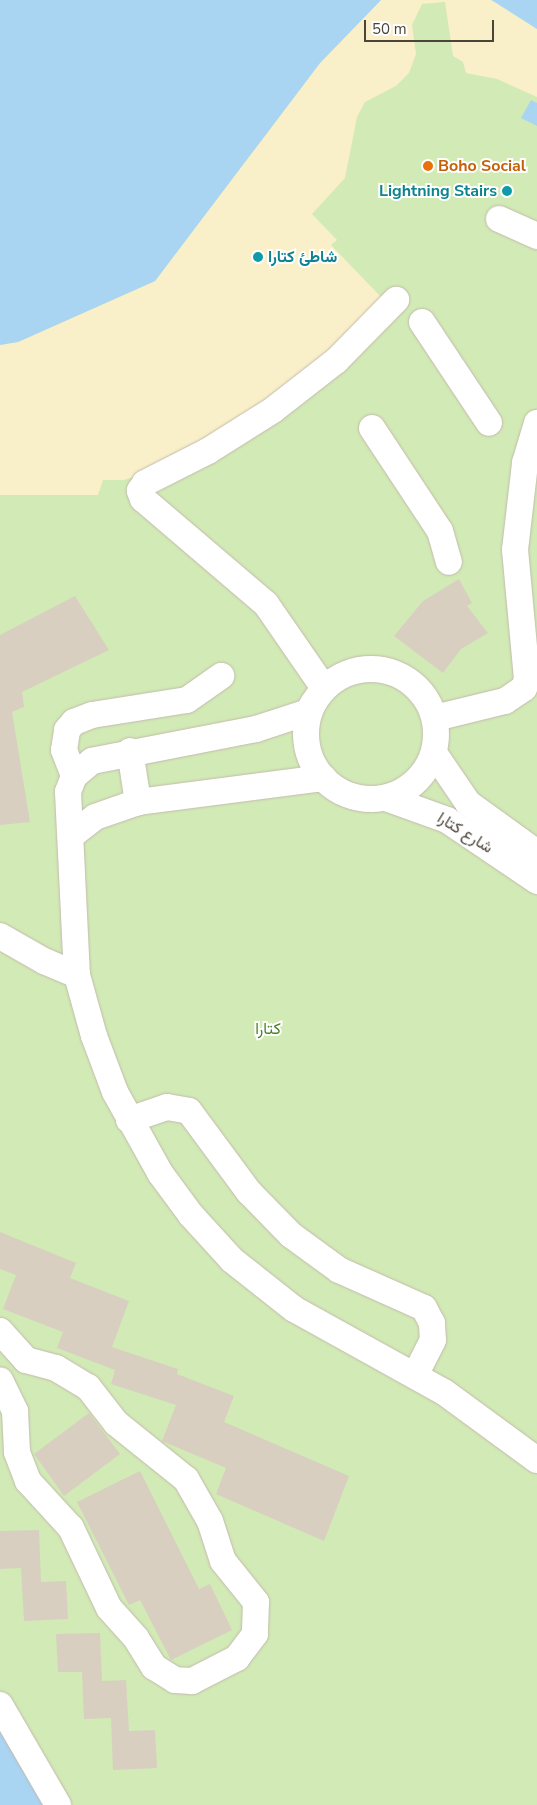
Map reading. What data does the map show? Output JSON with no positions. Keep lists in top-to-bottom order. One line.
{"streets":{"street":["شارع كتارا"]},"parks":["كتارا"],"places":["Boho Social","Lightning Stairs","شاطئ كتارا"],"scale_bar":"50 m"}
